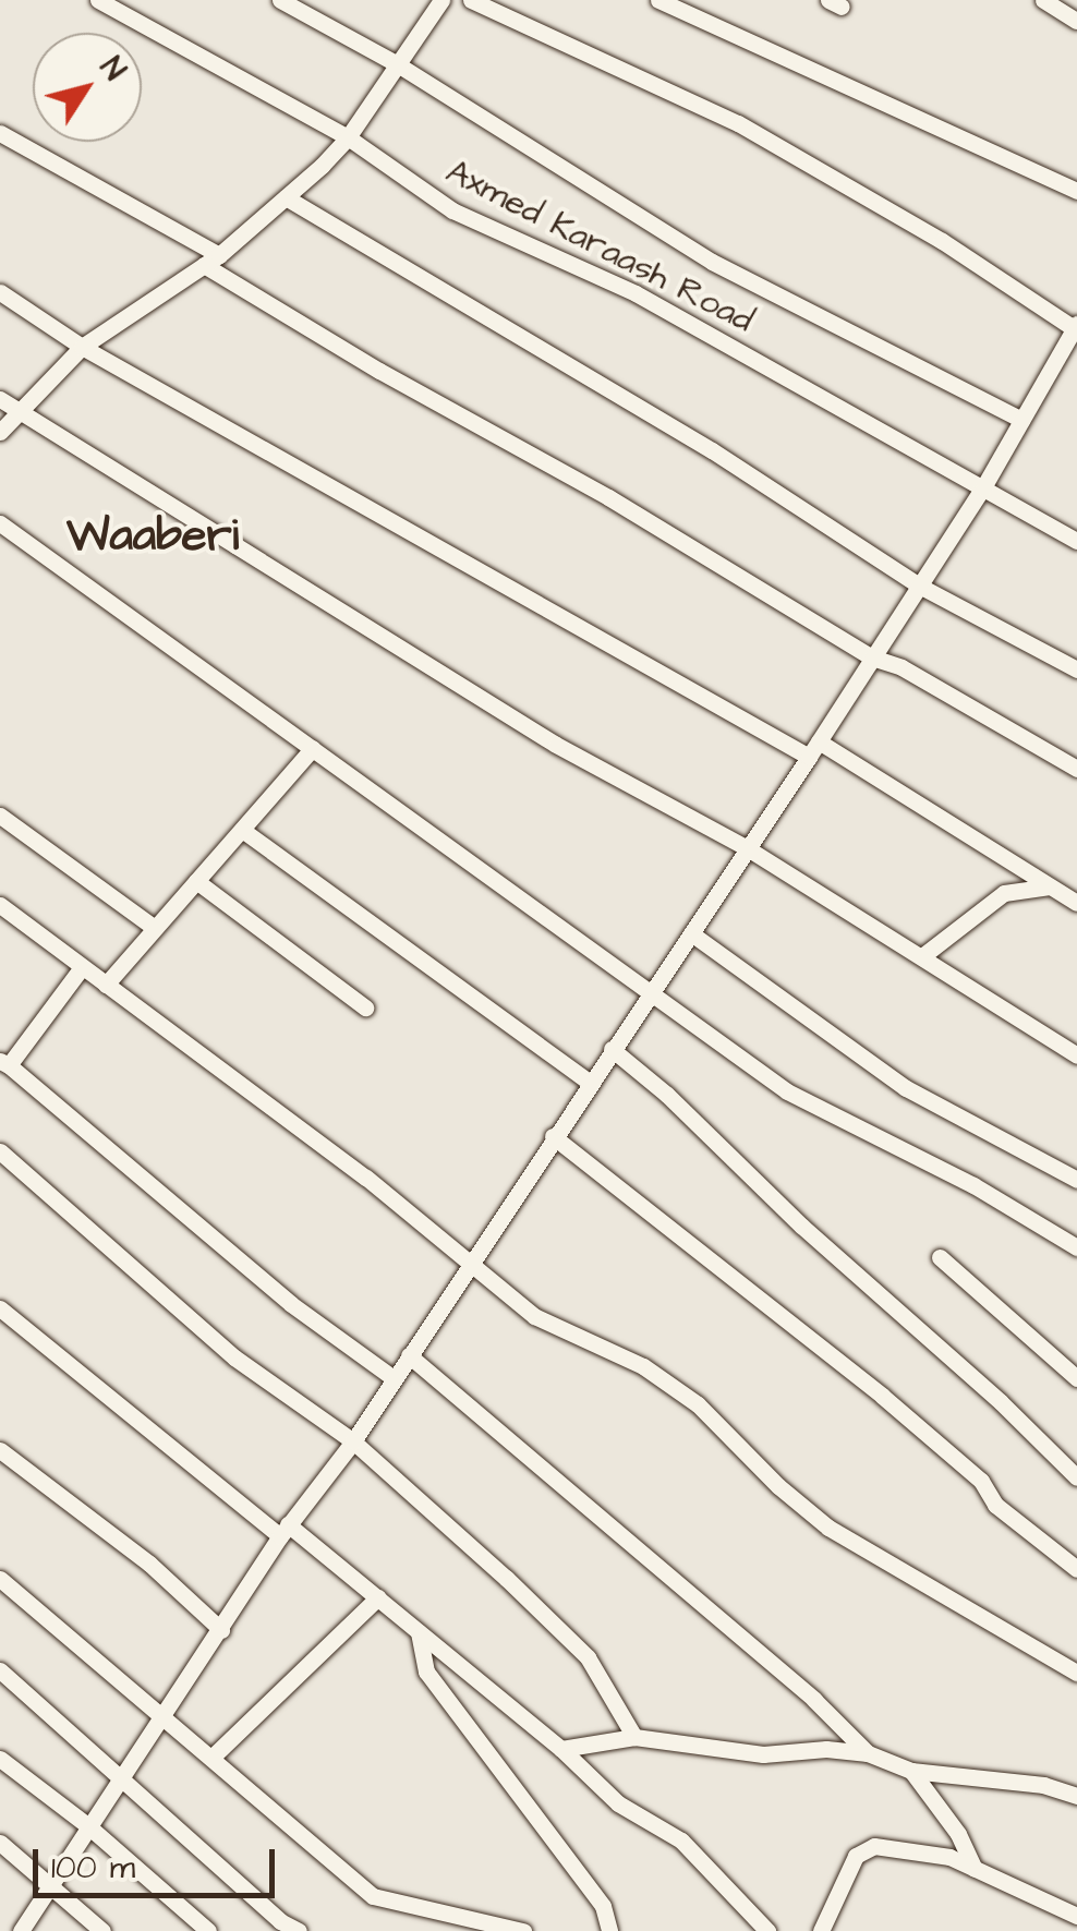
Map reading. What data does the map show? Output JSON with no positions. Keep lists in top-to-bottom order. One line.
{"streets":{"street":["Axmed Karaash Road"]},"districts":["Waaberi"],"scale_bar":"100 m","north":"top right"}
